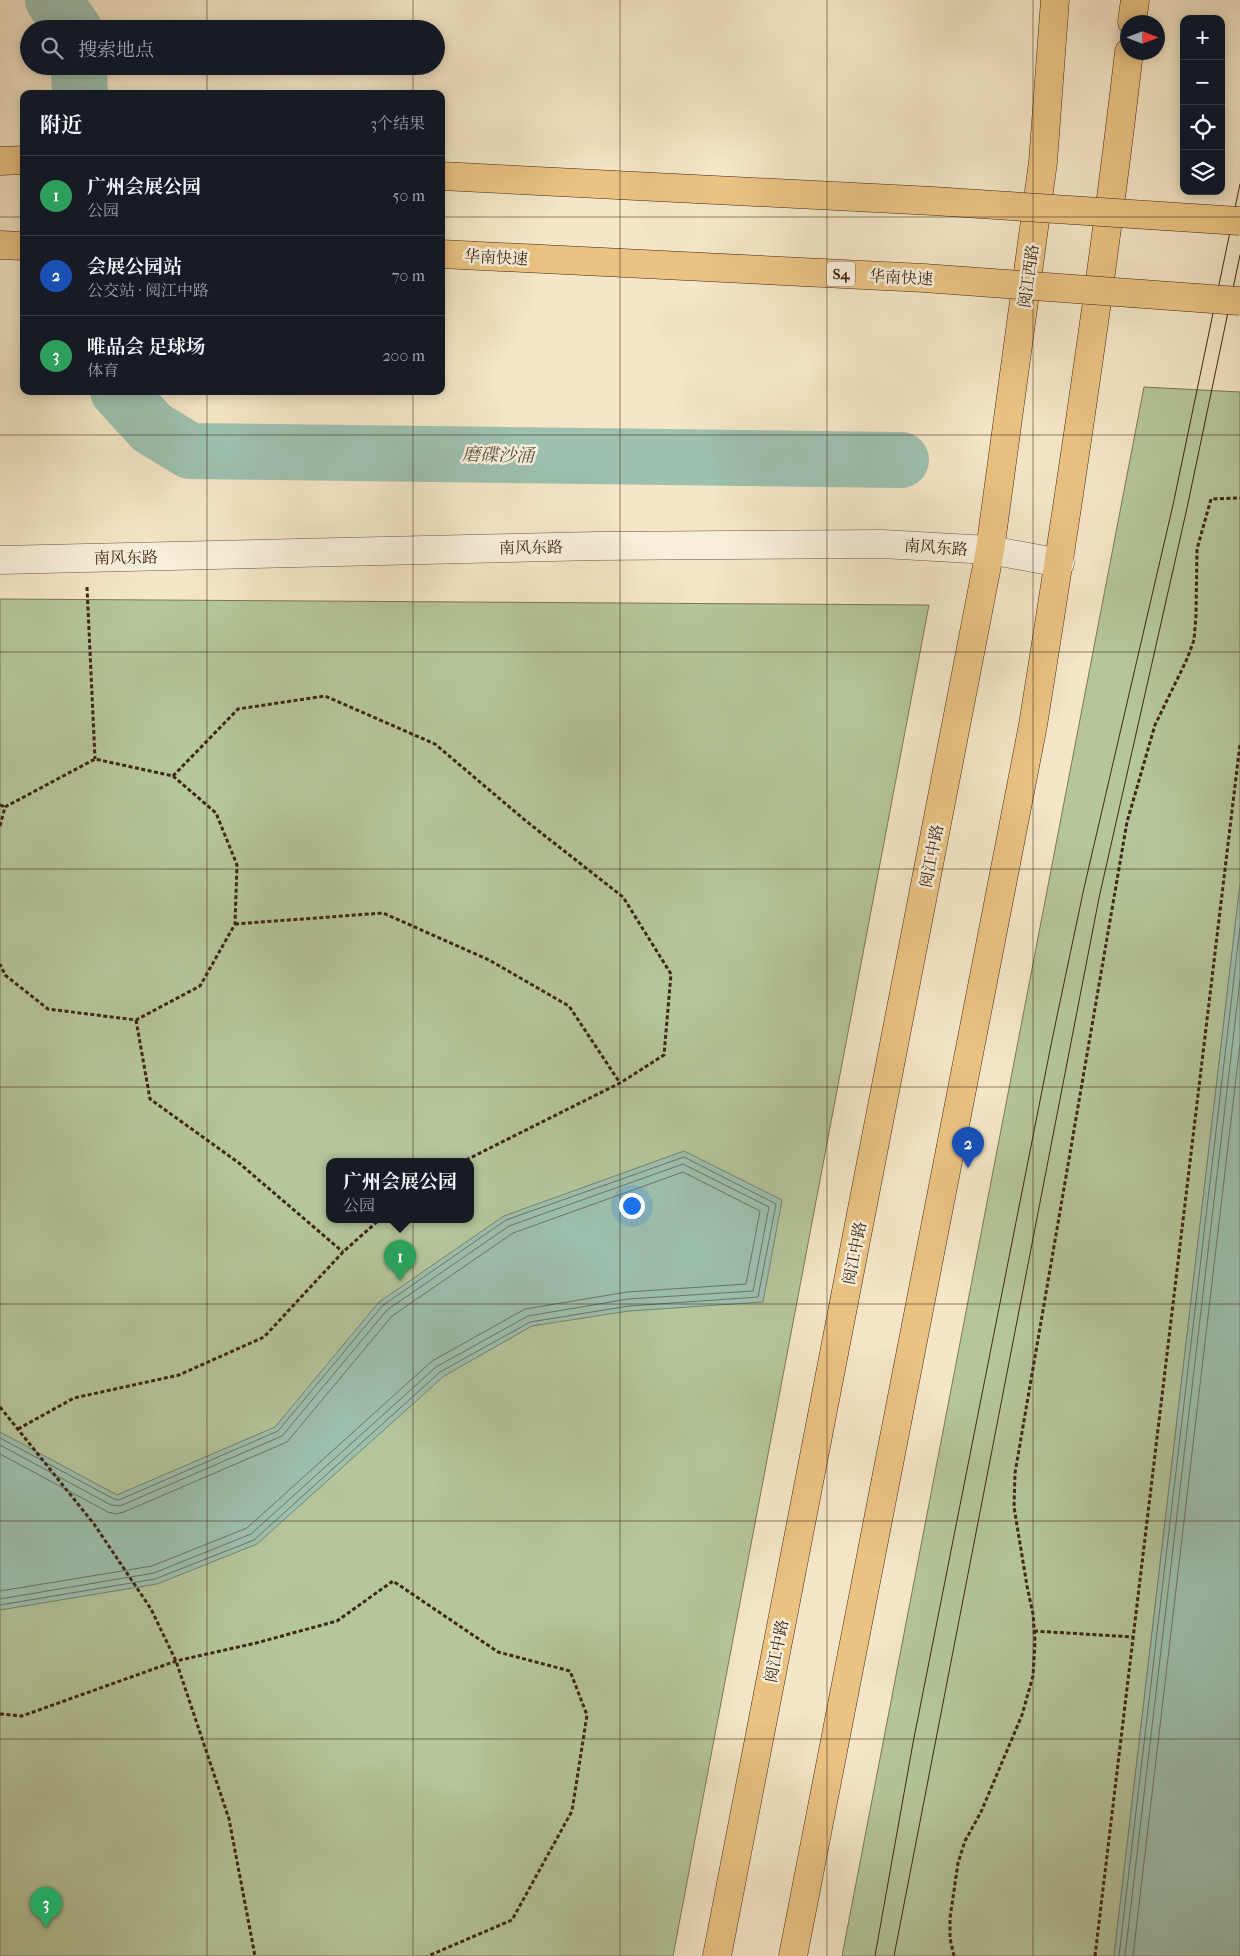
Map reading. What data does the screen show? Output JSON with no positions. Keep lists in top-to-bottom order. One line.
{"streets":{"main road":["华南快速","S4","阅江西路","阅江中路"],"street":["南风东路"]},"crossings":[["阅江西路","南风东路"],["阅江西路","阅江中路"],["南风东路","阅江中路"]],"water":["磨碟沙涌"],"north":"right","page":{"map_buttons":["+","−"],"search":"搜索地点","heading":["附近","3个结果"],"list":[{"mark":"1","name":"广州会展公园","note":"公园","value":"50 m"},{"mark":"2","name":"会展公园站","note":"公交站 · 阅江中路","value":"70 m"},{"mark":"3","name":"唯品会 足球场","note":"体育","value":"200 m"}],"pins":["2","1","3"],"popup":["广州会展公园","公园"]}}
